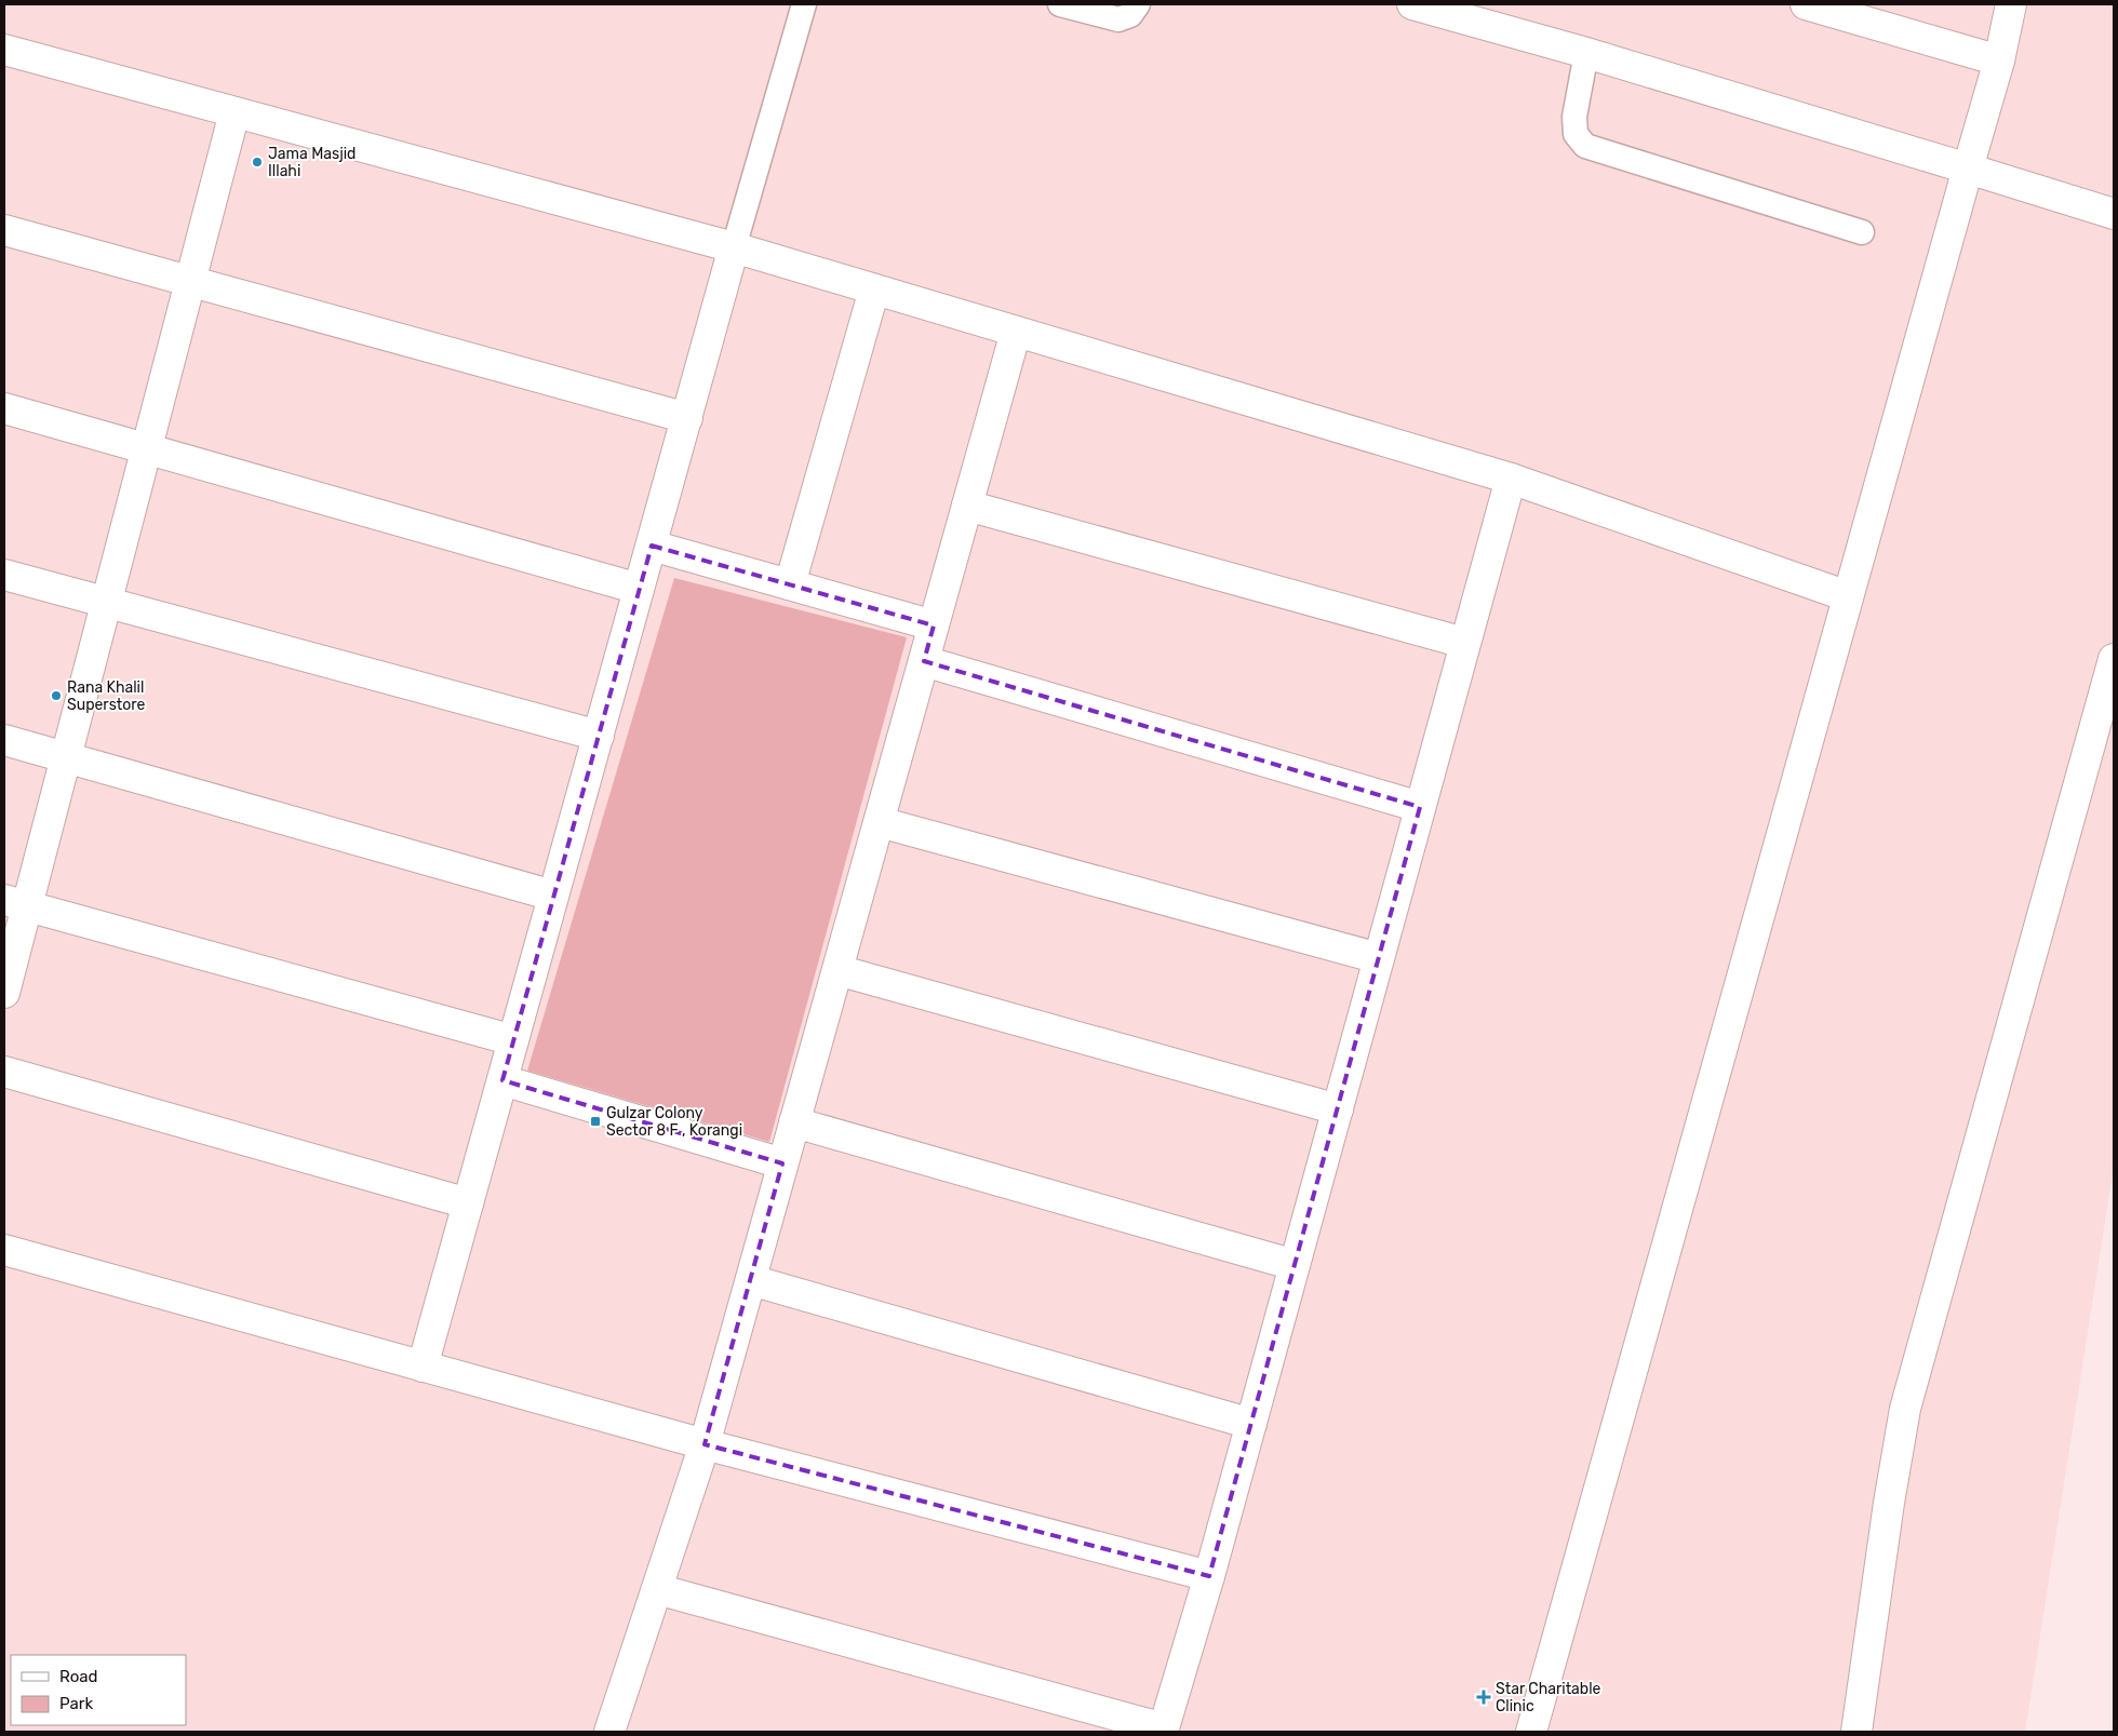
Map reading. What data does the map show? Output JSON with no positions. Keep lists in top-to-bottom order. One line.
{"places":{"other":["Jama Masjid Illahi","Rana Khalil Superstore"],"transit":["Gulzar Colony Sector 8 F , Korangi"],"health":["Star Charitable Clinic"]},"legend":["Road","Park"]}
